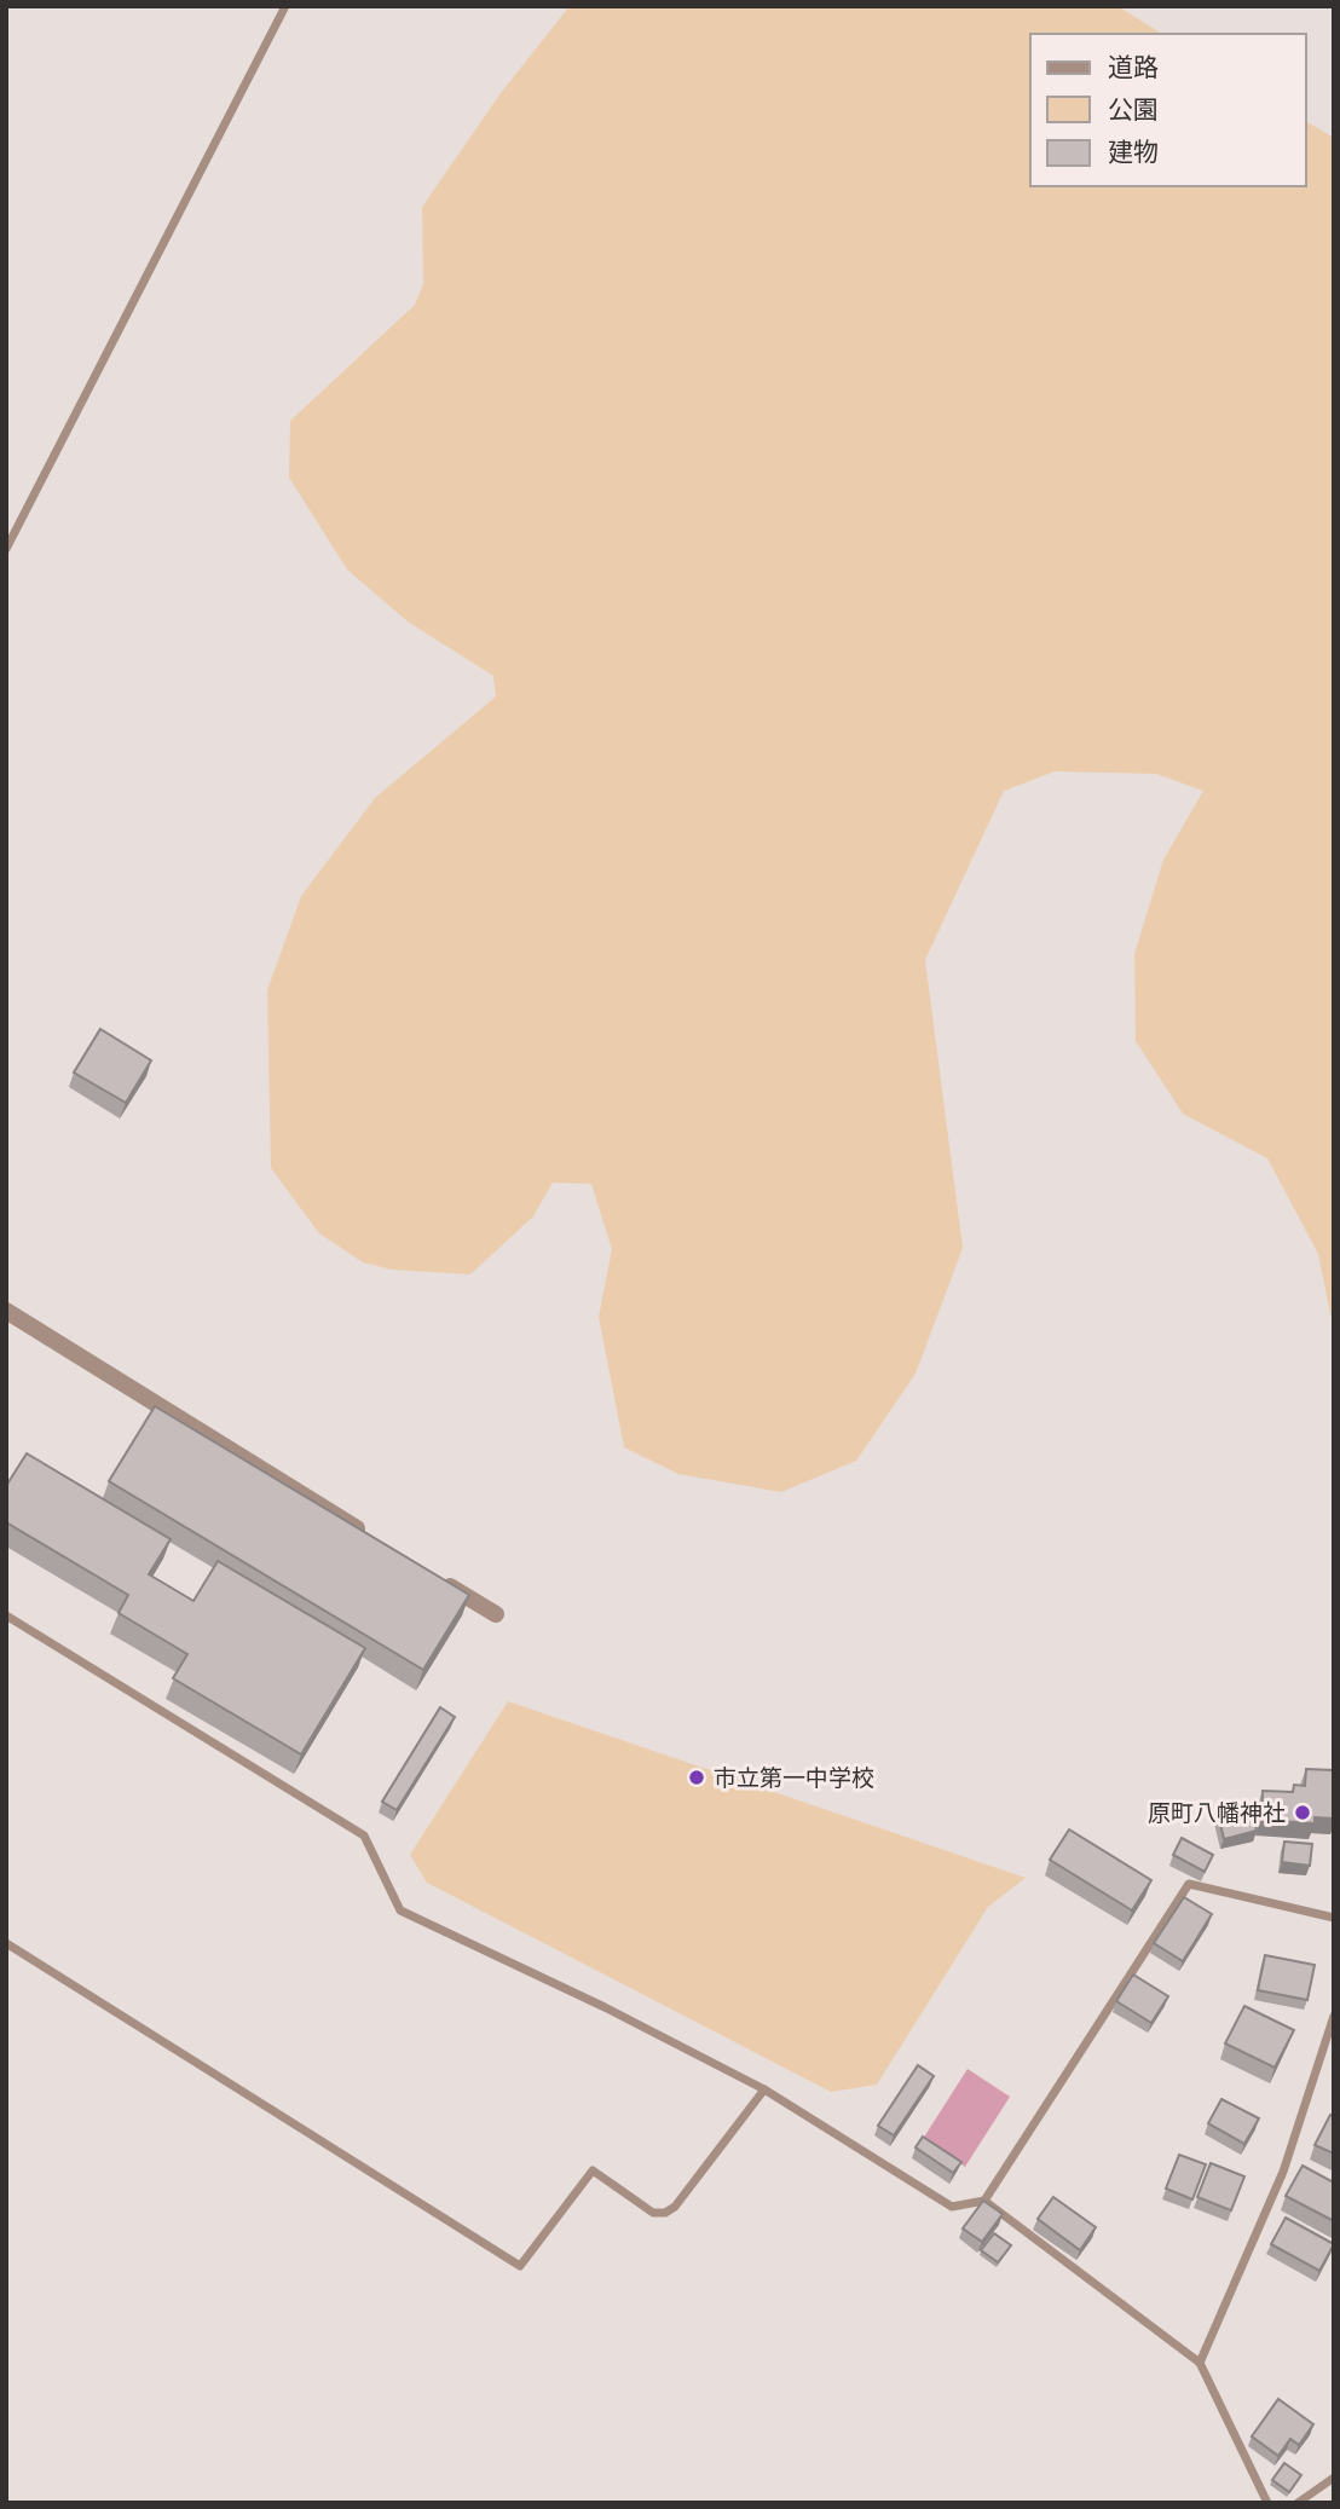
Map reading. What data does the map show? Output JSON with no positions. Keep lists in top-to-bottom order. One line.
{"places":["市立第一中学校","原町八幡神社"],"legend":["道路","公園","建物"]}
